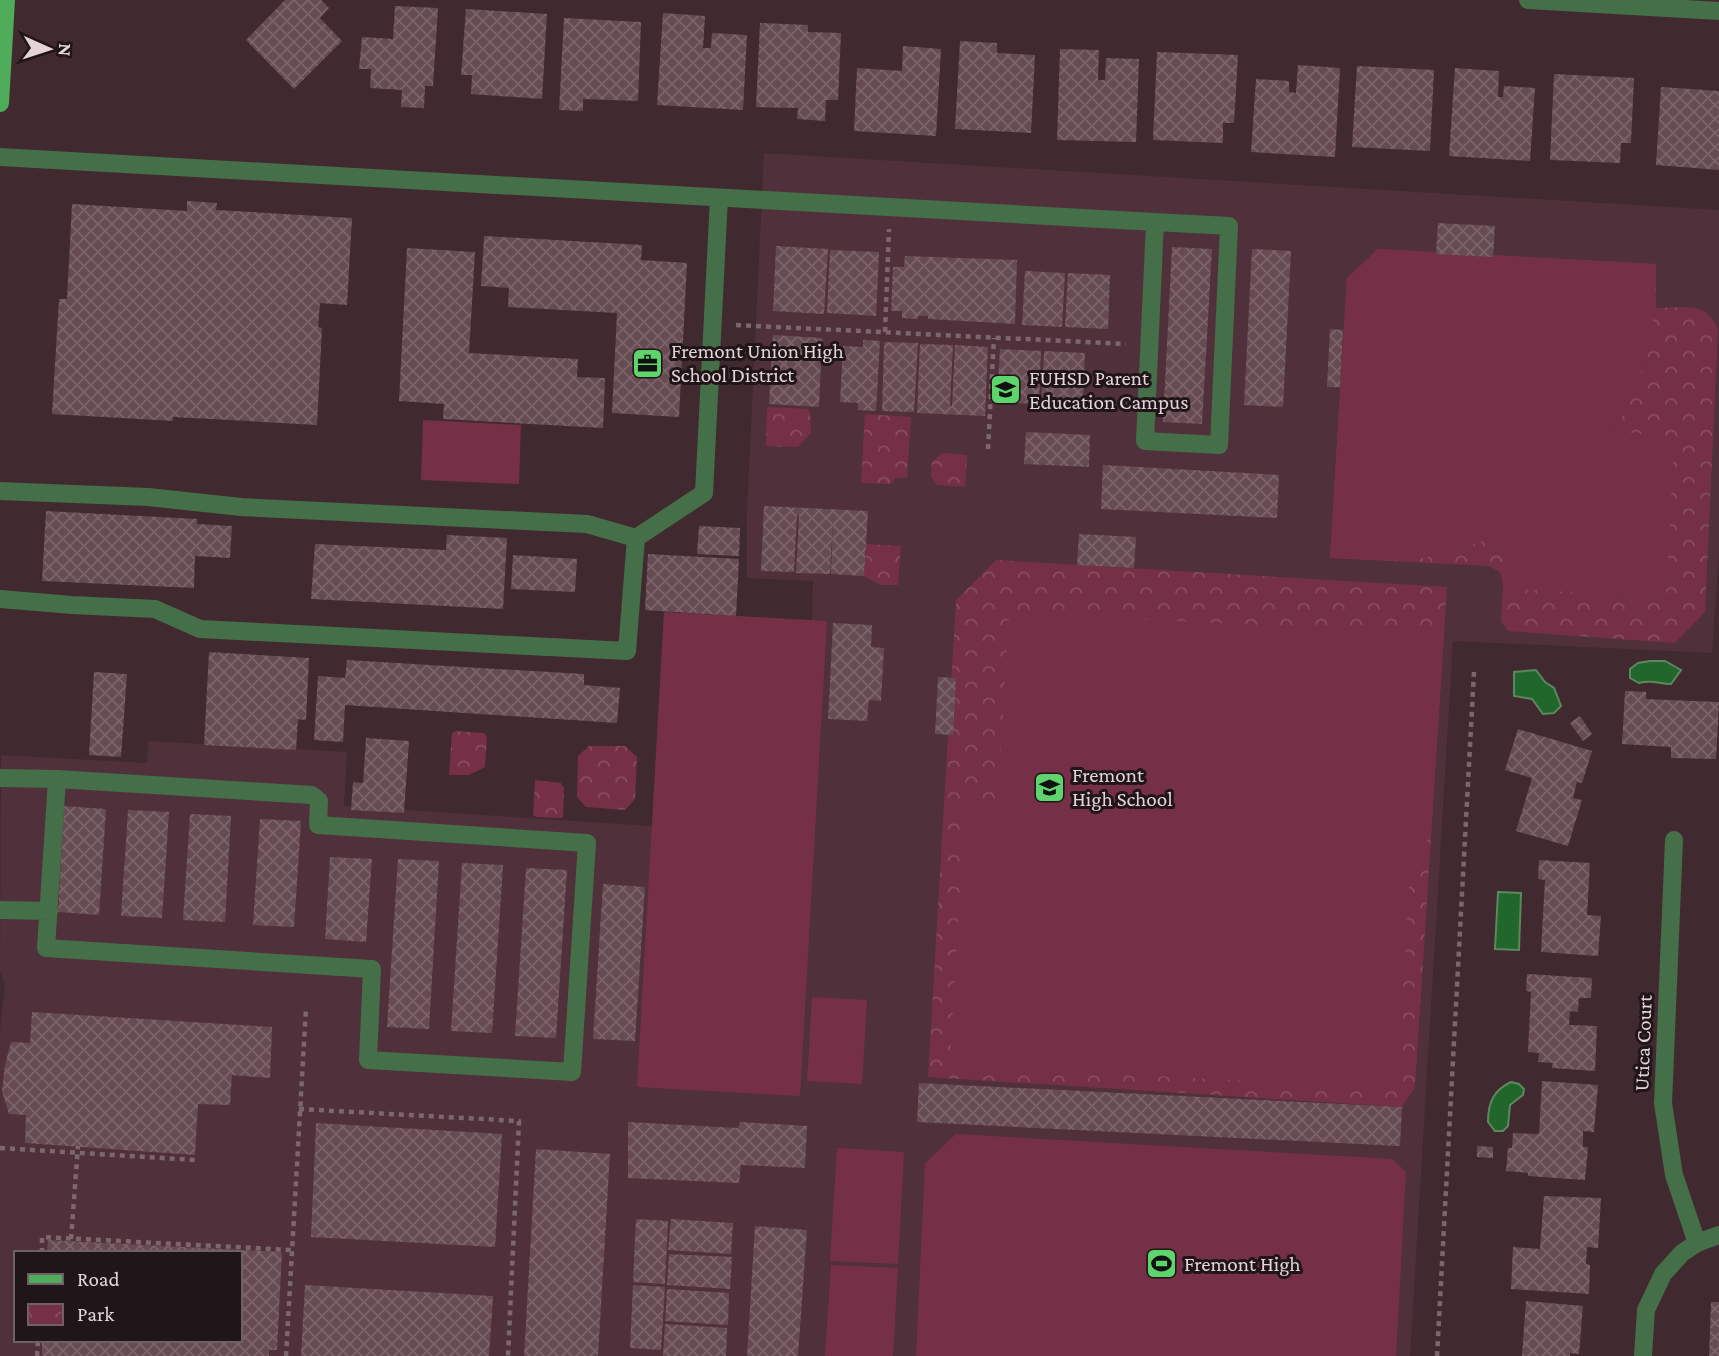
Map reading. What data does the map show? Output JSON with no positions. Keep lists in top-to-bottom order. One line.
{"streets":{"street":["Utica Court"]},"places":{"office":["Fremont Union High School District"],"school or university":["FUHSD Parent Education Campus","Fremont High School"],"sports":["Fremont High"]},"legend":["Road","Park"],"north":"right"}
